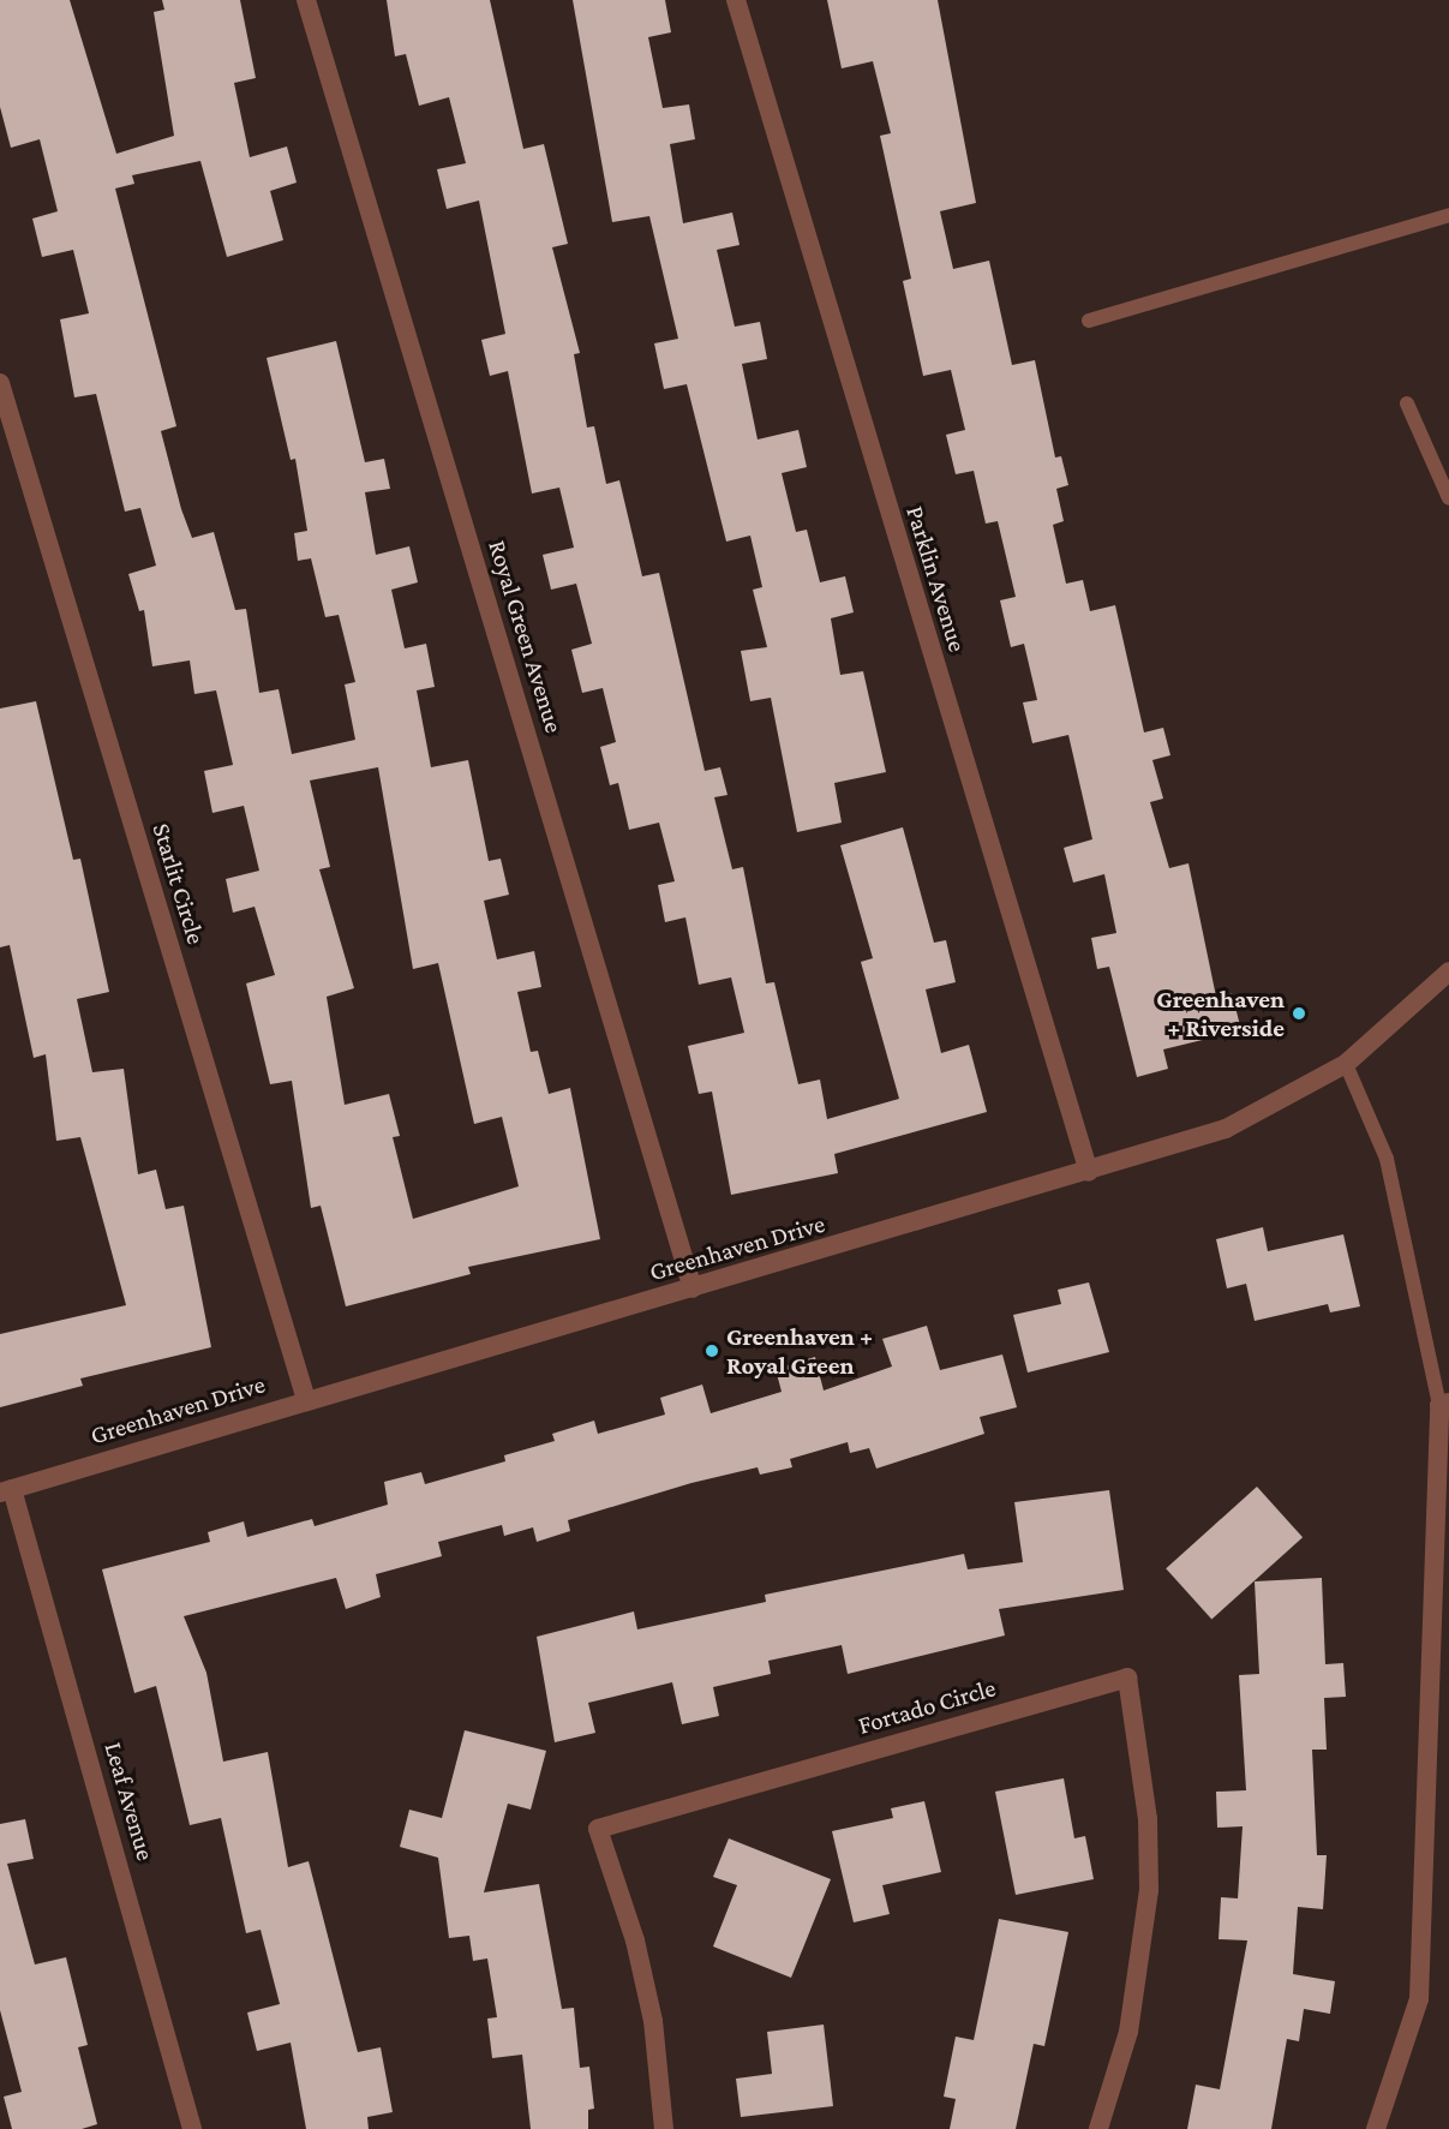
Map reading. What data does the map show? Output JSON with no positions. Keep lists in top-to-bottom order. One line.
{"streets":{"street":["Parklin Avenue","Royal Green Avenue","Starlit Circle","Greenhaven Drive","Fortado Circle","Leaf Avenue"]},"crossings":[["Parklin Avenue","Greenhaven Drive"],["Royal Green Avenue","Greenhaven Drive"],["Starlit Circle","Greenhaven Drive"],["Greenhaven Drive","Leaf Avenue"]],"places":["Greenhaven + Riverside","Greenhaven + Royal Green"]}
